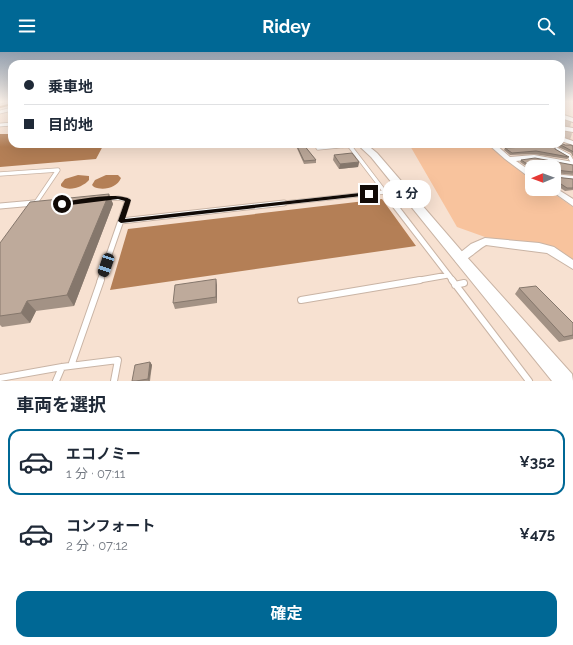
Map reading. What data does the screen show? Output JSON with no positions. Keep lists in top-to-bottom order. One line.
{"north":"left","page":{"header":"Ridey","banner":["乗車地","目的地"],"bubble":"1 分","heading":"車両を選択","list":[{"name":"エコノミー","note":"1 分 · 07:11","value":"¥352"},{"name":"コンフォート","note":"2 分 · 07:12","value":"¥475"}],"buttons":"確定"}}
